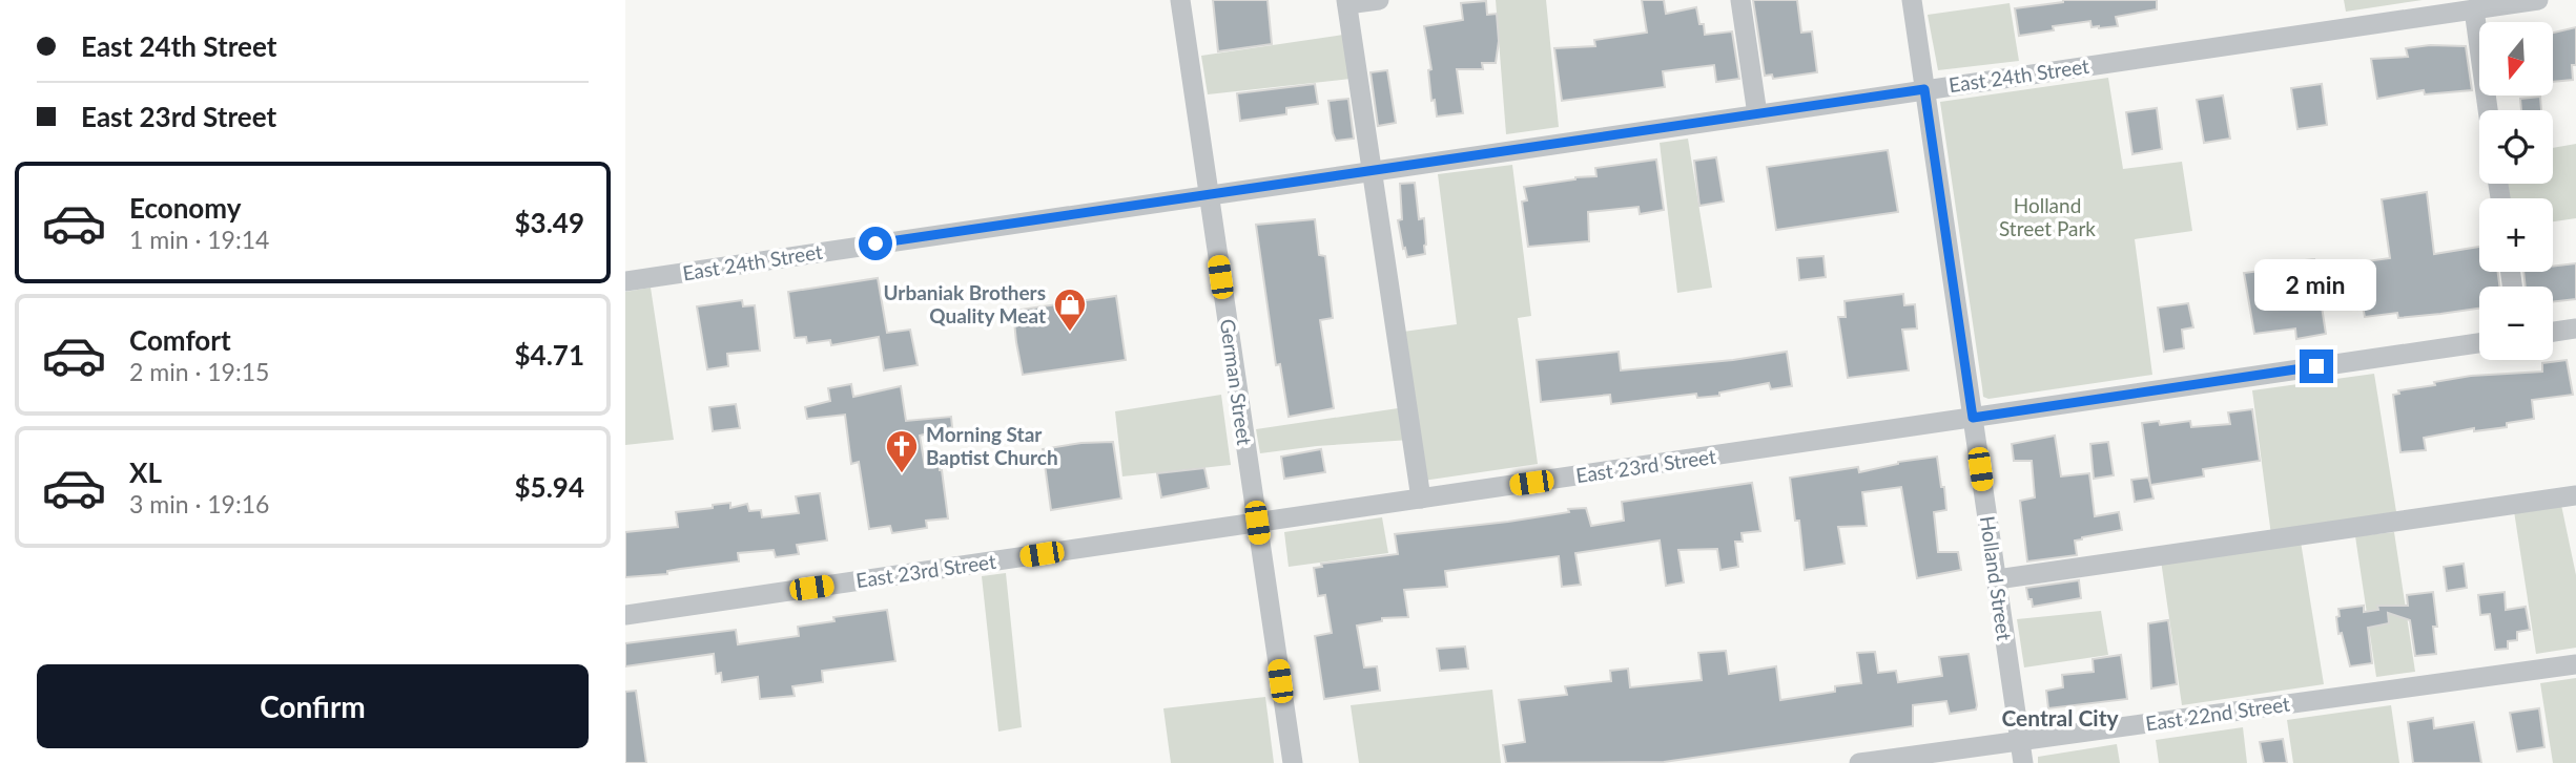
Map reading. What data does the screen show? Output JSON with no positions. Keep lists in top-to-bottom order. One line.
{"streets":{"street":["East 24th Street","German Street","East 23rd Street","Holland Street","East 22nd Street"]},"crossings":[["East 24th Street","German Street"],["East 24th Street","Holland Street"],["German Street","East 23rd Street"],["East 23rd Street","Holland Street"],["Holland Street","East 22nd Street"]],"districts":["Central City"],"parks":["Holland Street Park"],"places":{"shop":["Urbaniak Brothers Quality Meat"],"church":["Morning Star Baptist Church"]},"north":"bottom","page":{"banner":["East 24th Street","East 23rd Street"],"map_buttons":["+","−"],"list":[{"name":"Economy","note":"1 min · 19:14","value":"$3.49"},{"name":"Comfort","note":"2 min · 19:15","value":"$4.71"},{"name":"XL","note":"3 min · 19:16","value":"$5.94"}],"bubble":"2 min","buttons":"Confirm"}}
